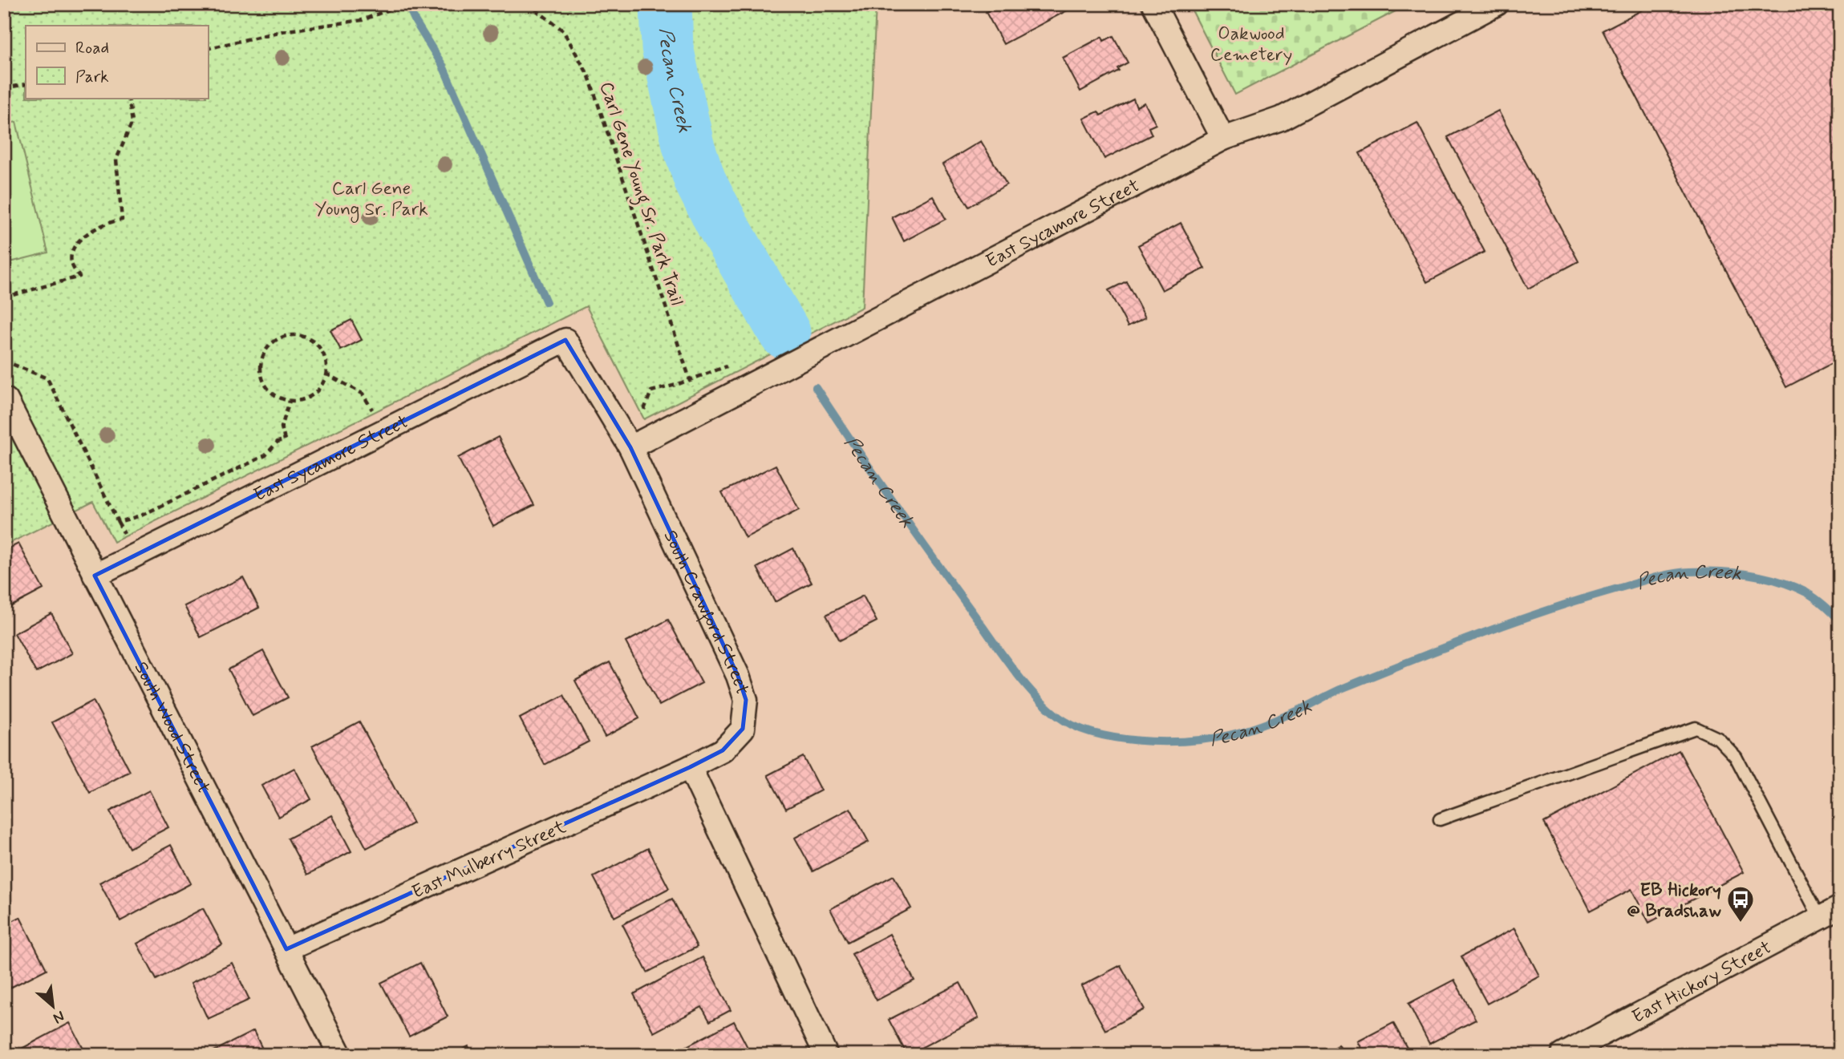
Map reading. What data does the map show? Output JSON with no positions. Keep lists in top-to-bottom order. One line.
{"streets":{"street":["East Sycamore Street","South Crawford Street","South Wood Street","East Mulberry Street","East Hickory Street"],"path":["Carl Gene Young Sr. Park Trail"]},"crossings":[["Carl Gene Young Sr. Park Trail","East Sycamore Street"],["East Sycamore Street","South Crawford Street"],["East Sycamore Street","South Wood Street"],["South Crawford Street","East Mulberry Street"],["South Wood Street","East Mulberry Street"]],"water":["Pecan Creek"],"parks":["Oakwood Cemetery","Carl Gene Young Sr. Park"],"places":{"bus stop":["EB Hickory @ Bradshaw"]},"legend":["Road","Park"],"north":"bottom right"}
